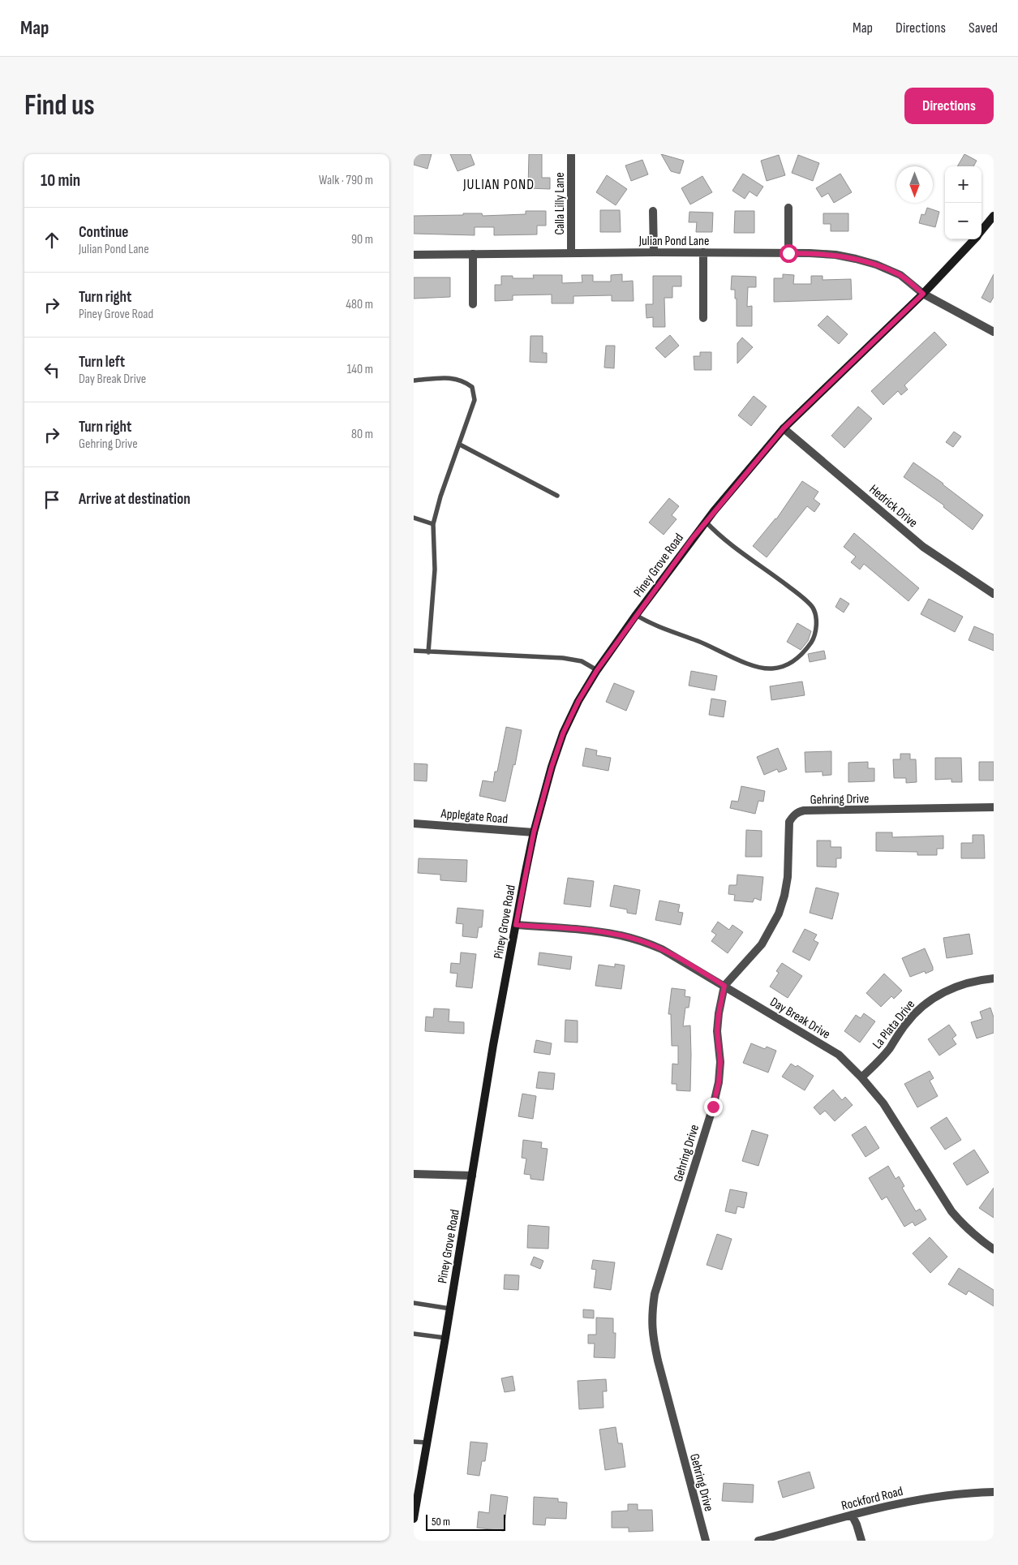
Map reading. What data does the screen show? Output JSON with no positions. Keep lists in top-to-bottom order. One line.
{"streets":{"main road":["Piney Grove Road"],"street":["Calla Lilly Lane","Julian Pond Lane","Hedrick Drive","Gehring Drive","Applegate Road","Day Break Drive","La Plata Drive","Rockford Road"]},"crossings":[["Calla Lilly Lane","Julian Pond Lane"],["Julian Pond Lane","Piney Grove Road"],["Hedrick Drive","Piney Grove Road"],["Piney Grove Road","Applegate Road"],["Piney Grove Road","Day Break Drive"],["Gehring Drive","Day Break Drive"],["Day Break Drive","La Plata Drive"]],"districts":["JULIAN POND"],"scale_bar":"50 m","north":"bottom","page":{"header":"Map","nav":["Map","Directions","Saved"],"buttons":"Directions","title":"Find us","heading":["10 min","Walk · 790 m"],"map_buttons":["+","−"],"list":[["Continue","Julian Pond Lane","90 m"],["Turn right","Piney Grove Road","480 m"],["Turn left","Day Break Drive","140 m"],["Turn right","Gehring Drive","80 m"],"Arrive at destination"],"scale":"50 m"}}
